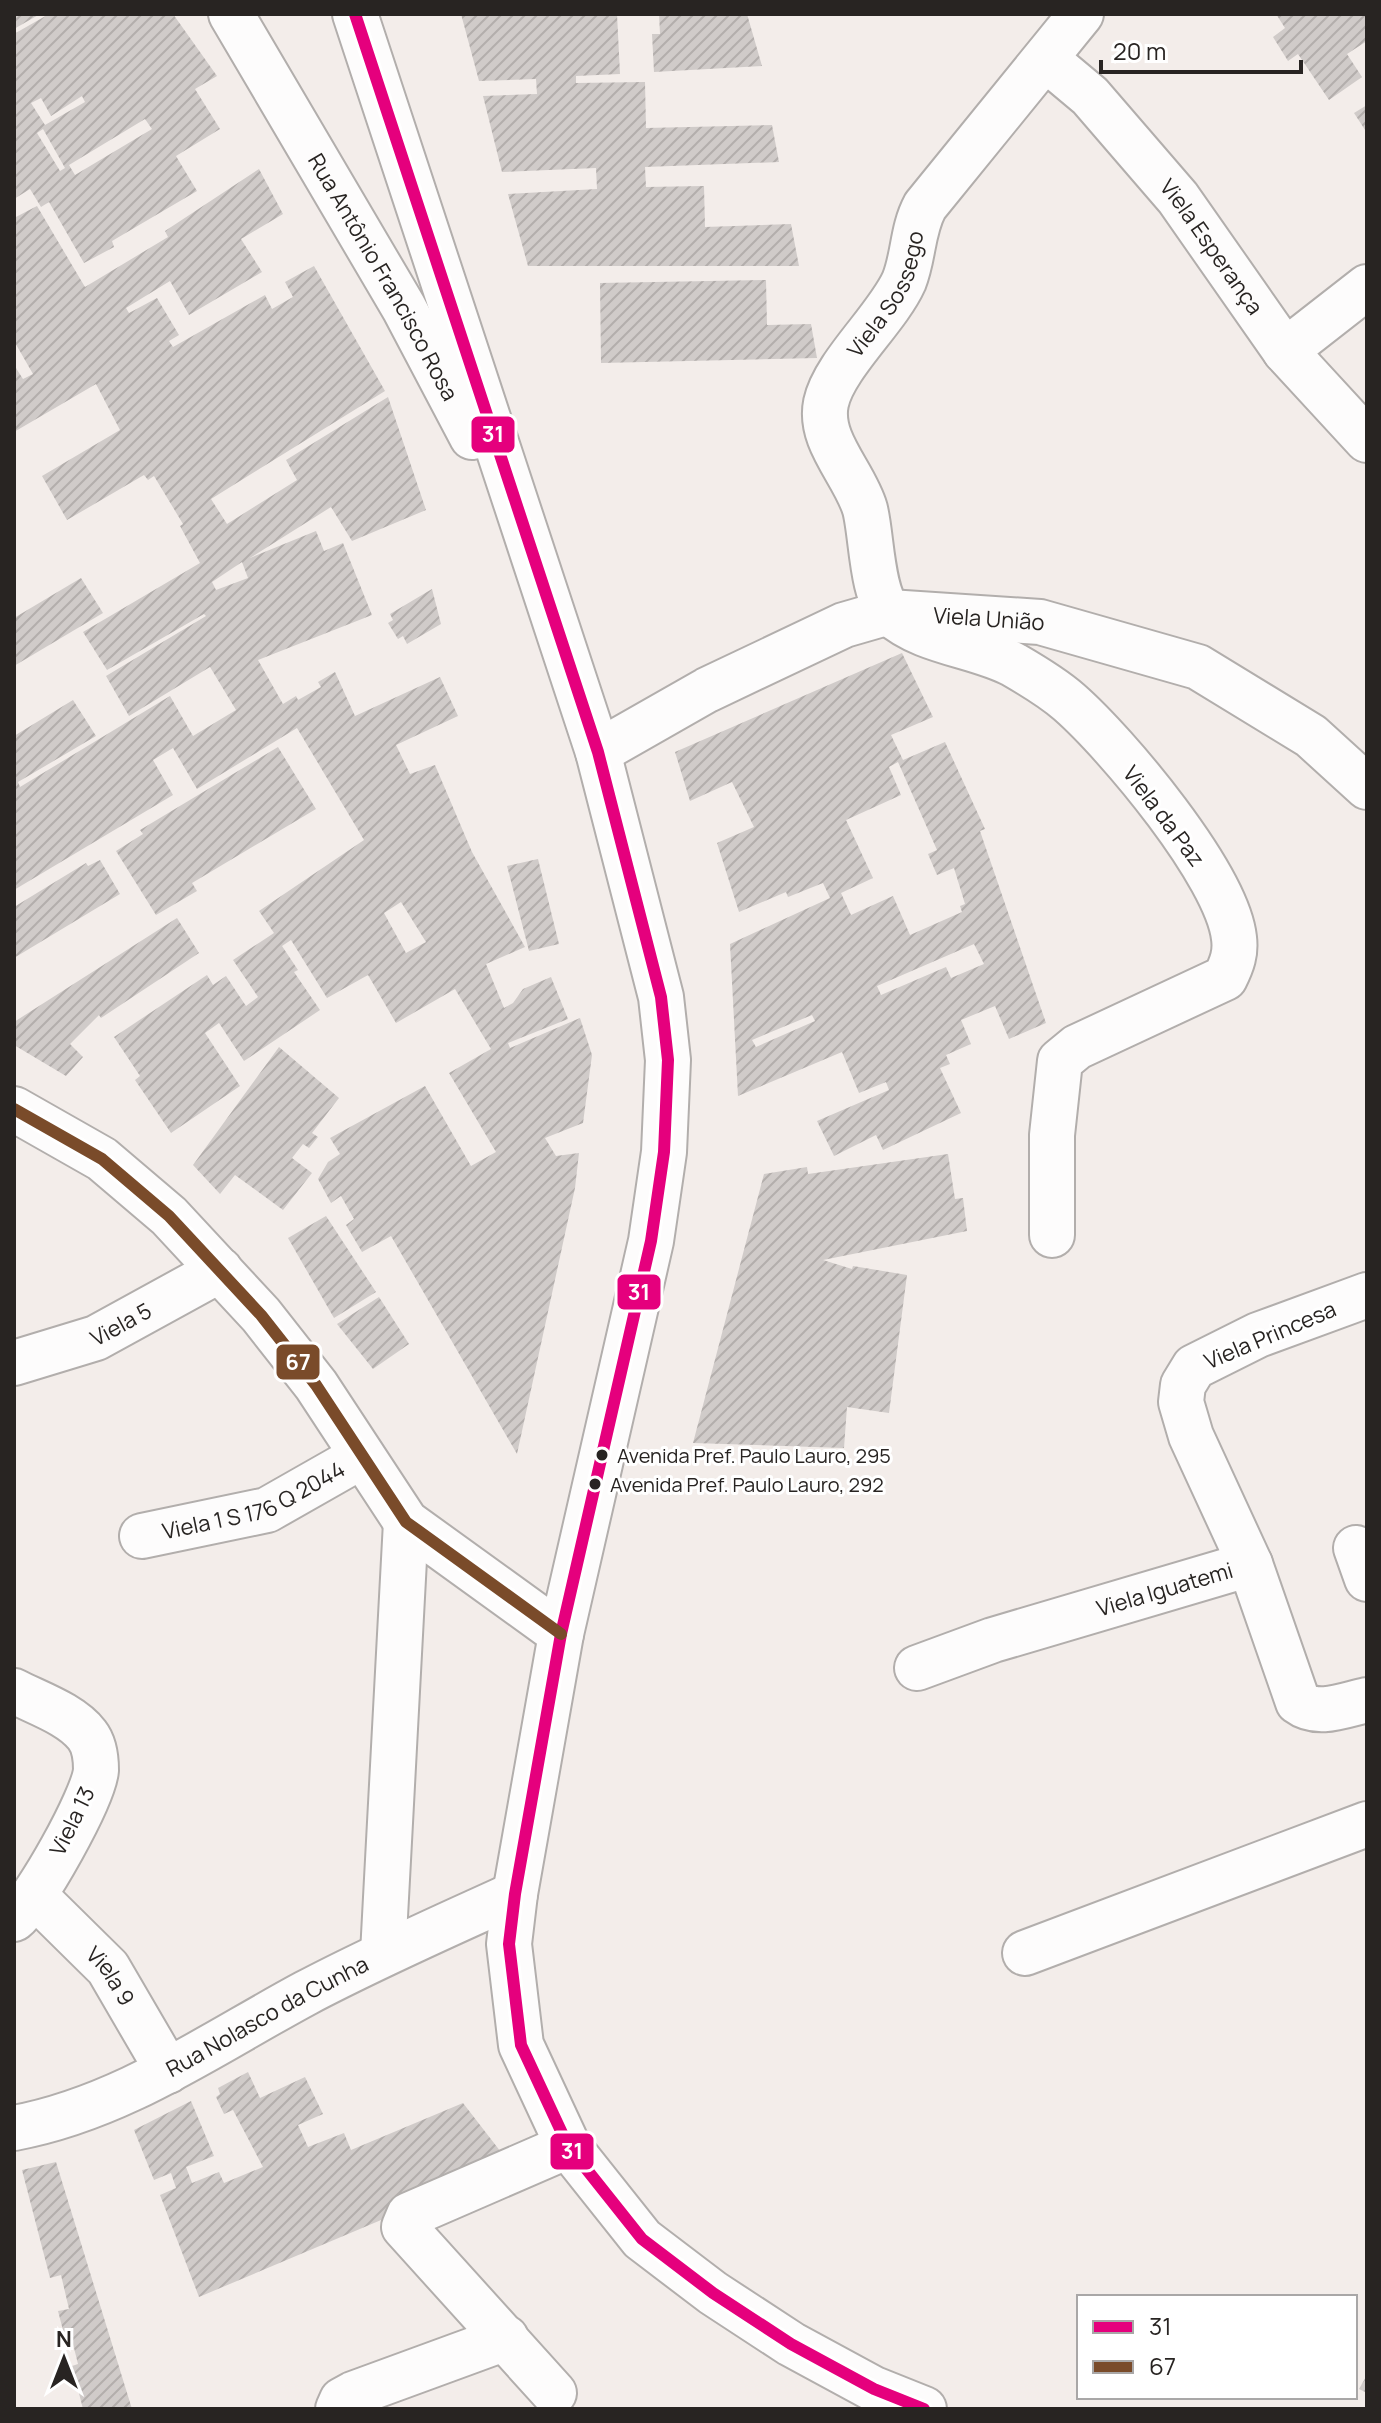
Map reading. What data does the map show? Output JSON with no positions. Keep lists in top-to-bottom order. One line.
{"streets":{"street":["Viela Esperança","Rua Antônio Francisco Rosa","Viela Sossego","Viela União","Viela da Paz","Viela 5","Viela Princesa","Viela 1 S 176 Q 2044","Viela Iguatemi","Viela 13","Viela 9","Rua Nolasco da Cunha"]},"crossings":[["Viela Esperança","Viela Sossego"],["Viela Sossego","Viela União"],["Viela Sossego","Viela da Paz"],["Viela União","Viela da Paz"],["Viela Princesa","Viela Iguatemi"],["Viela 13","Viela 9"],["Viela 9","Rua Nolasco da Cunha"]],"places":["Avenida Pref. Paulo Lauro, 295","Avenida Pref. Paulo Lauro, 292"],"lines":["transit line 31","transit line 67"],"legend":["31","67"],"scale_bar":"20 m","north":"top"}
